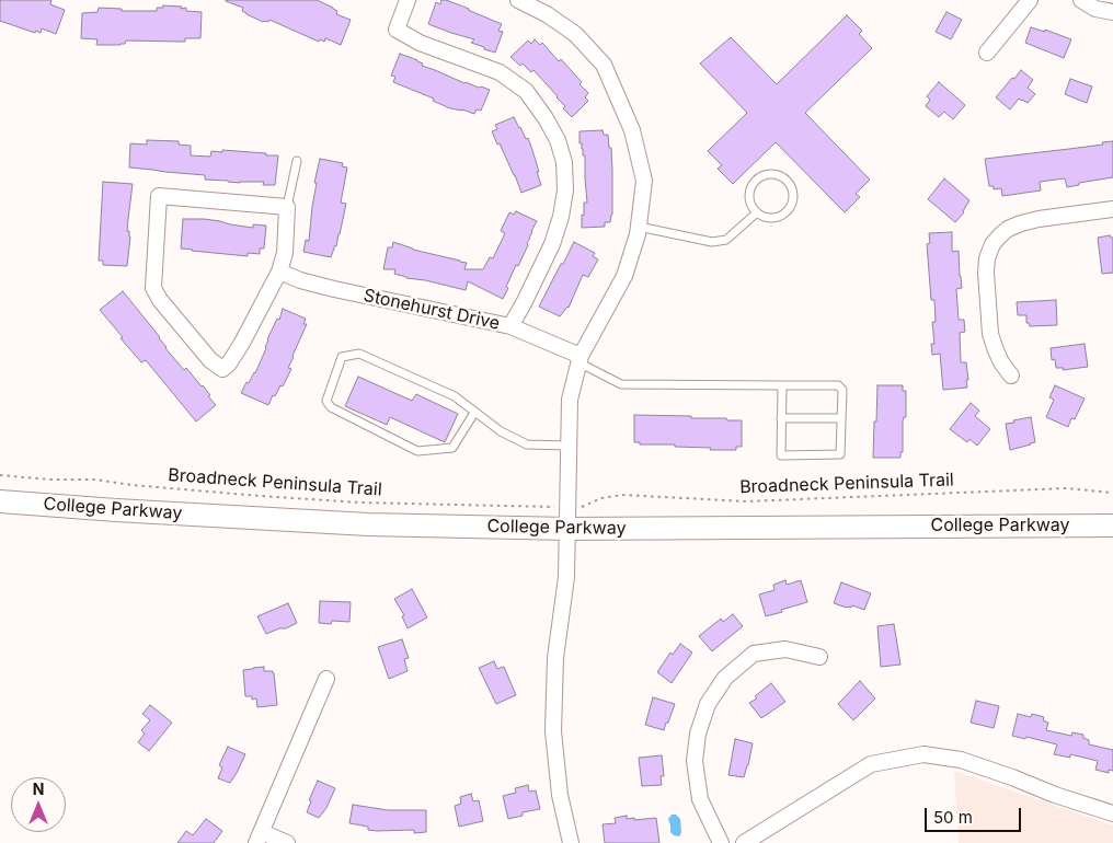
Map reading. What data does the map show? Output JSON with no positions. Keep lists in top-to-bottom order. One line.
{"streets":{"main road":["College Parkway"],"street":["Stonehurst Drive"],"path":["Broadneck Peninsula Trail"]},"scale_bar":"50 m","north":"top"}
